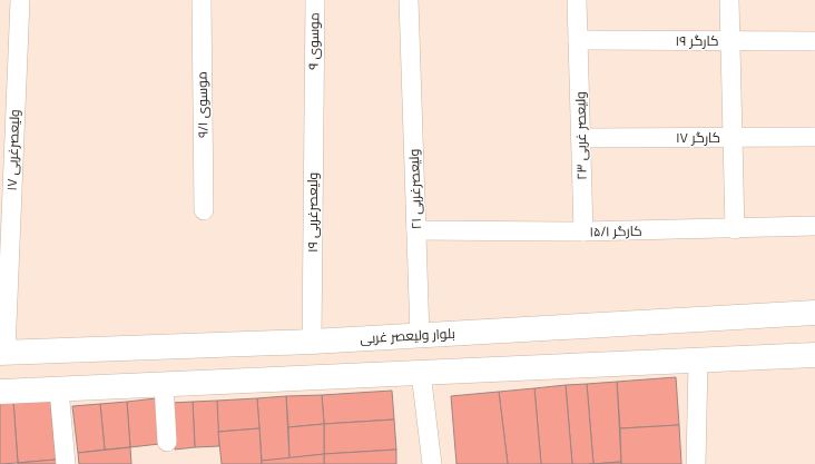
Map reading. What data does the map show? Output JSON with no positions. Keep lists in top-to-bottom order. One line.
{"streets":{"street":["موسوی ۹","کارگر ۱۹","موسوی ۹/۱","ولیعصر غربی ۲۳","کارگر ۱۷","ولیعصرغربی ۱۷","ولیعصرغربی ۲۱","ولیعصرغربی ۱۹","کارگر ۱۵/۱","بلوار ولیعصر غربی"]},"crossings":[["موسوی ۹","ولیعصرغربی ۱۹"],["کارگر ۱۹","ولیعصر غربی ۲۳"],["ولیعصر غربی ۲۳","کارگر ۱۷"],["ولیعصر غربی ۲۳","کارگر ۱۵/۱"],["ولیعصرغربی ۱۷","بلوار ولیعصر غربی"],["ولیعصرغربی ۲۱","کارگر ۱۵/۱"],["ولیعصرغربی ۲۱","بلوار ولیعصر غربی"],["ولیعصرغربی ۱۹","بلوار ولیعصر غربی"]]}
